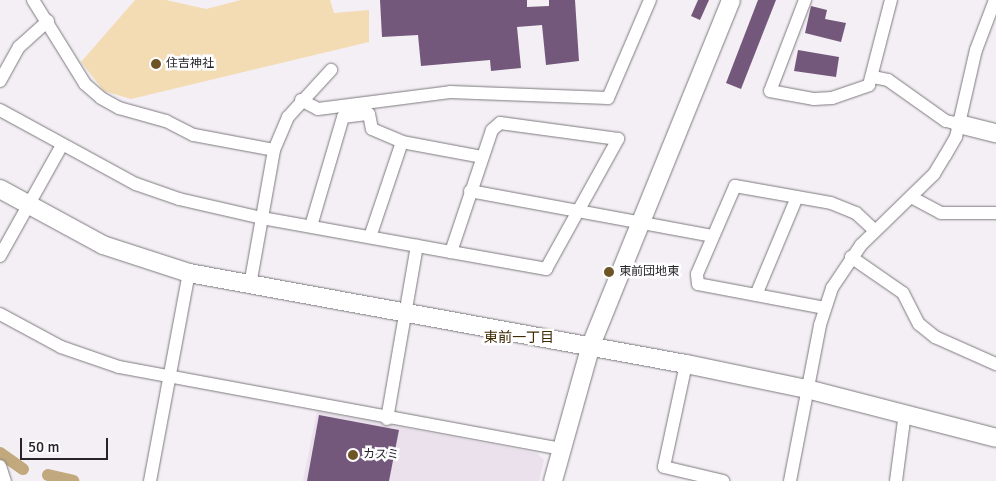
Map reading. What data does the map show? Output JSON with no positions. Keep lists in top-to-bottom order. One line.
{"districts":["東前一丁目"],"places":["住吉神社","東前団地東","カスミ"],"scale_bar":"50 m"}
